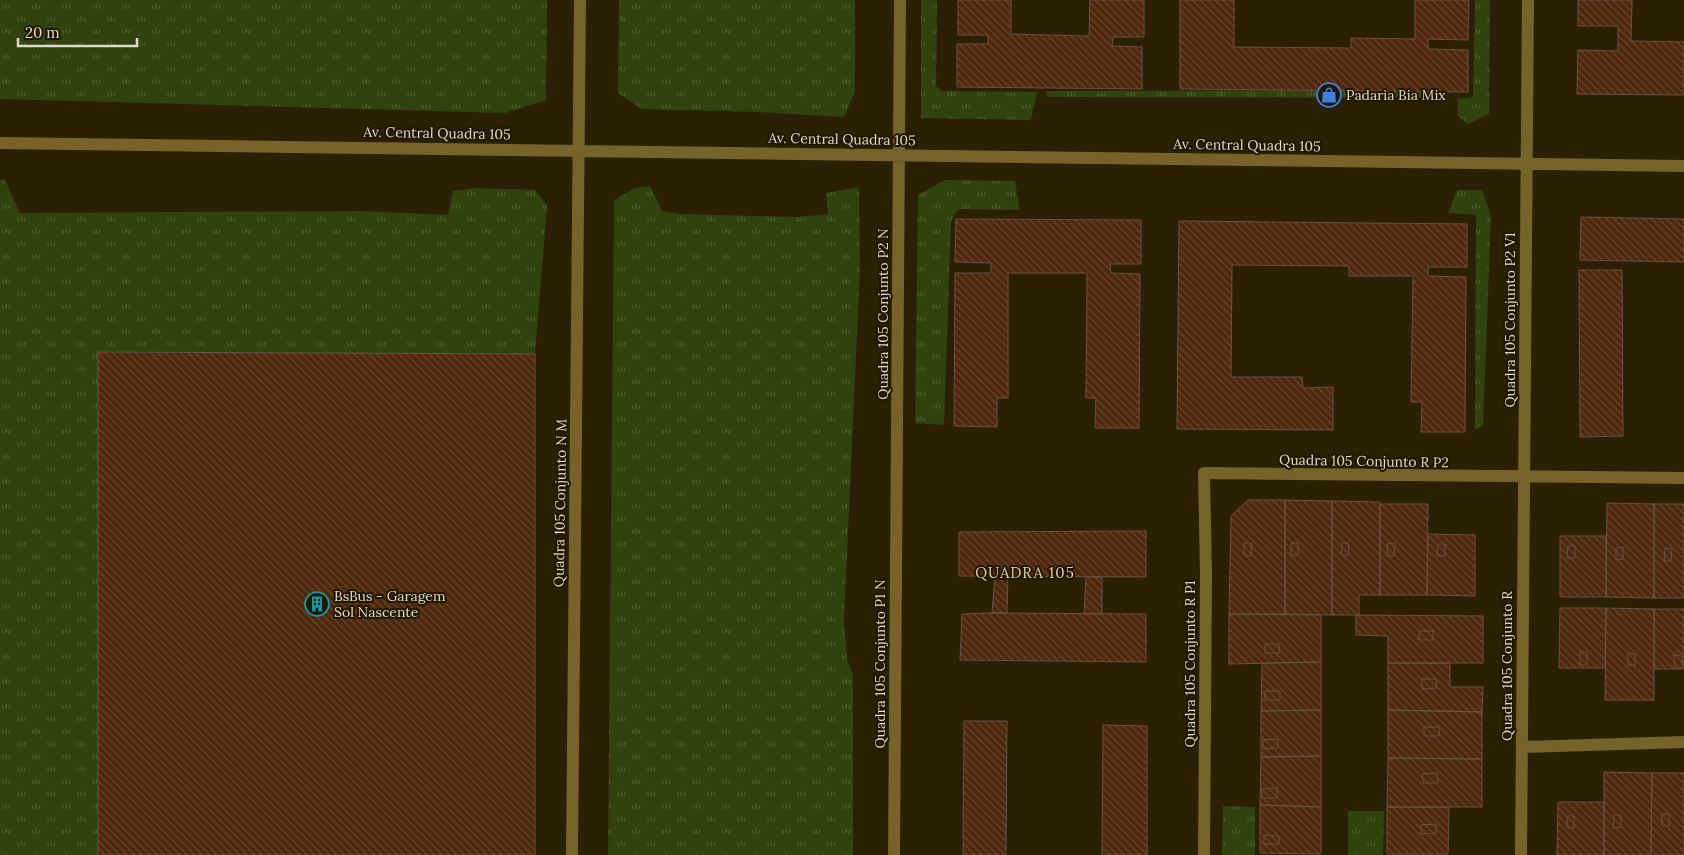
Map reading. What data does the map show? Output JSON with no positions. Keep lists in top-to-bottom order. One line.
{"streets":{"street":["Av. Central Quadra 105","Quadra 105 Conjunto P2 N","Quadra 105 Conjunto P2 V1","Quadra 105 Conjunto R P2","Quadra 105 Conjunto N M","Quadra 105 Conjunto P1 N","Quadra 105 Conjunto R P1","Quadra 105 Conjunto R"]},"crossings":[["Av. Central Quadra 105","Quadra 105 Conjunto P2 N"],["Av. Central Quadra 105","Quadra 105 Conjunto P2 V1"],["Av. Central Quadra 105","Quadra 105 Conjunto N M"],["Quadra 105 Conjunto P2 N","Quadra 105 Conjunto P1 N"],["Quadra 105 Conjunto P2 V1","Quadra 105 Conjunto R P2"],["Quadra 105 Conjunto P2 V1","Quadra 105 Conjunto R"],["Quadra 105 Conjunto R P2","Quadra 105 Conjunto R P1"],["Quadra 105 Conjunto R P2","Quadra 105 Conjunto R"]],"districts":["QUADRA 105"],"places":{"shop":["Padaria Bia Mix"],"building":["BsBus - Garagem Sol Nascente"]},"scale_bar":"20 m"}
